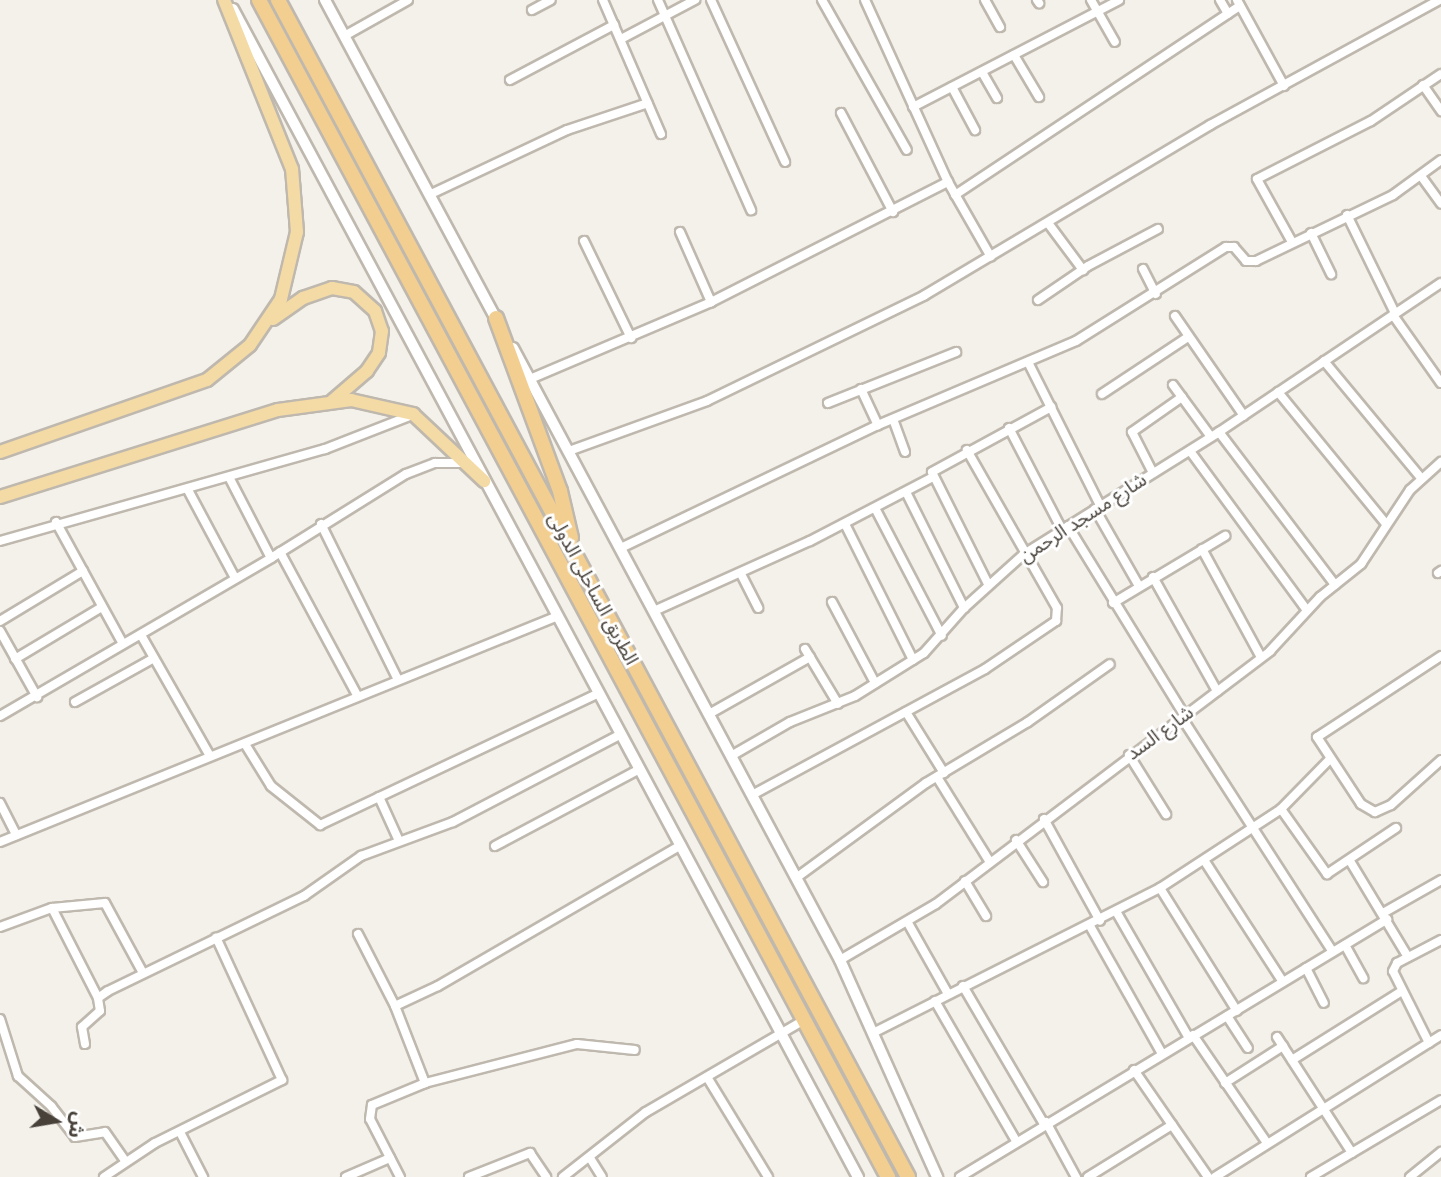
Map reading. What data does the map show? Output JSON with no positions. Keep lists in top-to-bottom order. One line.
{"streets":{"highway":["الطريق الساحلى الدولى"],"street":["شارع مسجد الرحمن","شارع السد"]},"north":"right"}
